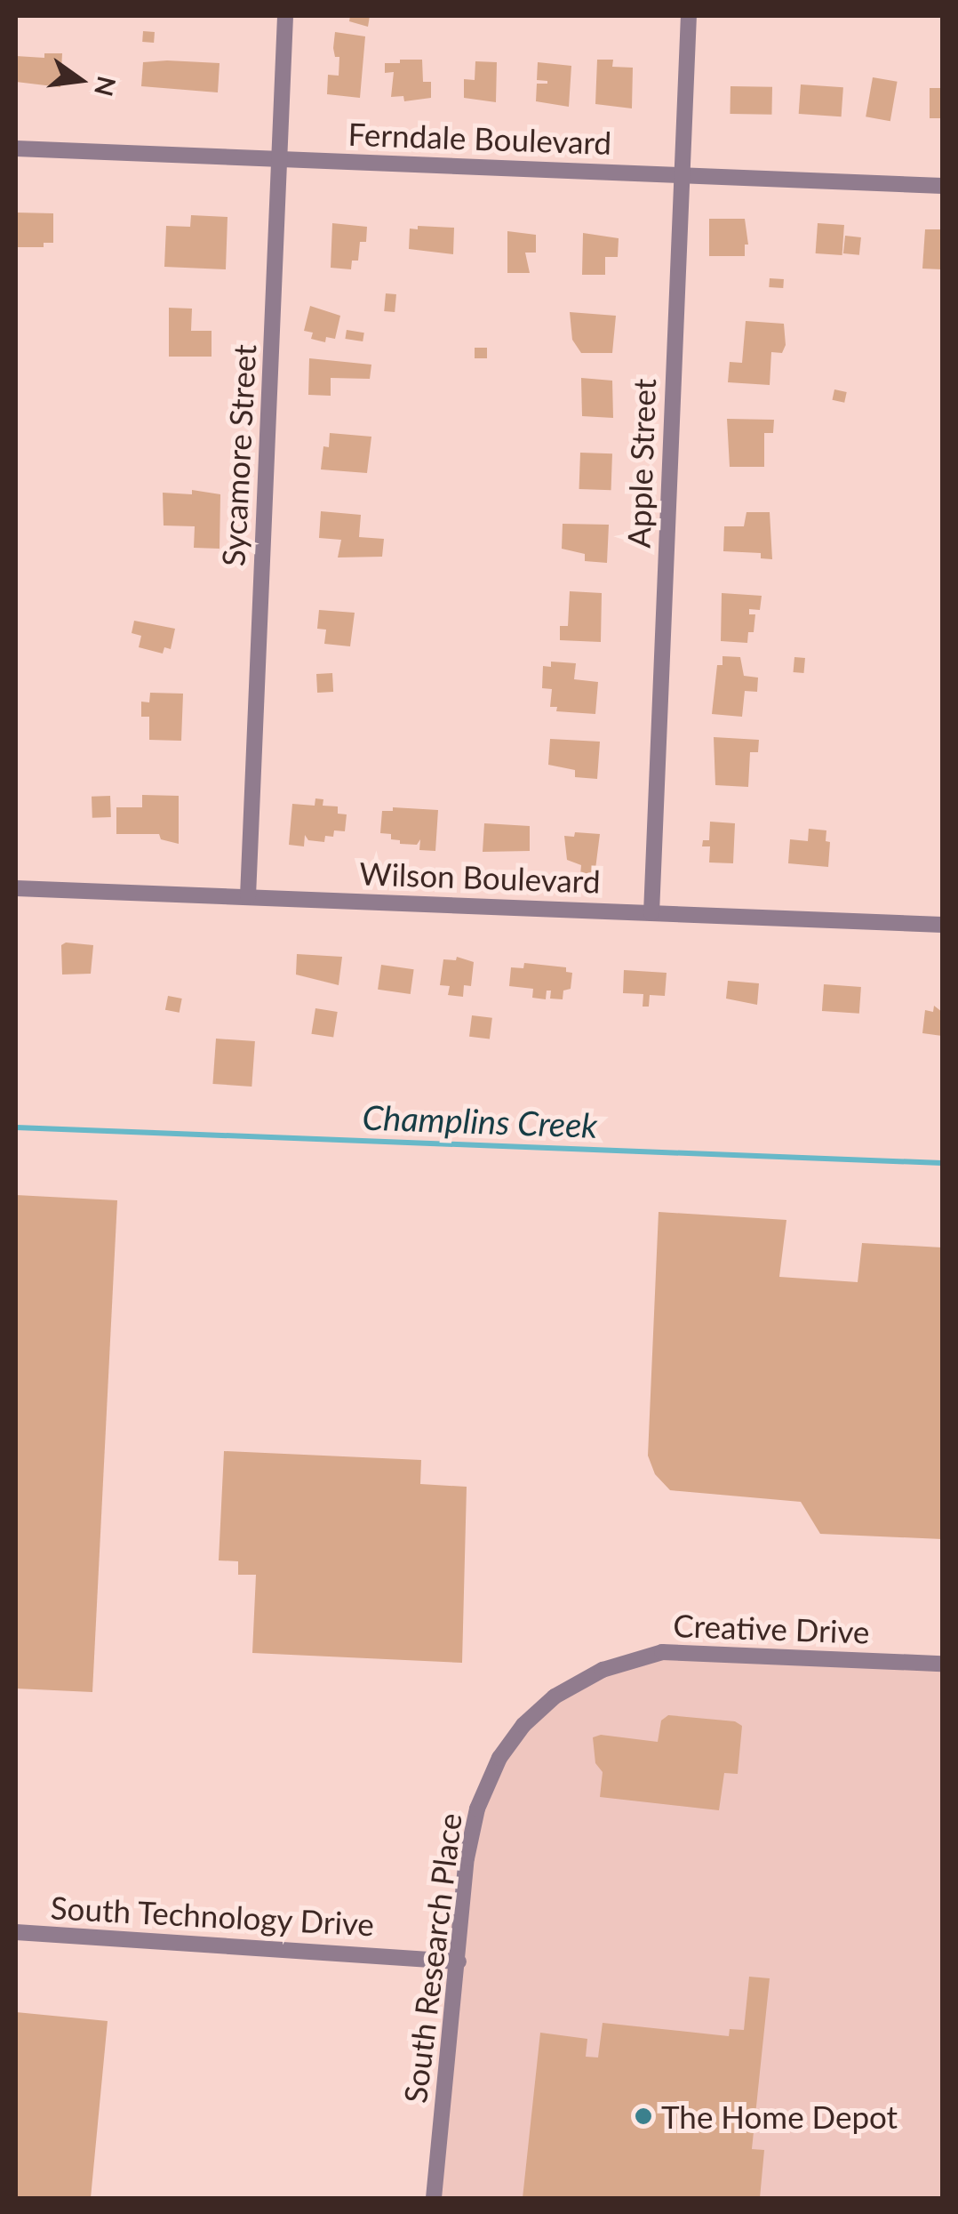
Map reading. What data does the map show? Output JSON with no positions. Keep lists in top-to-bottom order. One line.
{"streets":{"street":["Ferndale Boulevard","Sycamore Street","Apple Street","Wilson Boulevard","Creative Drive","South Technology Drive","South Research Place"]},"crossings":[["Ferndale Boulevard","Sycamore Street"],["Ferndale Boulevard","Apple Street"],["Sycamore Street","Wilson Boulevard"],["Apple Street","Wilson Boulevard"],["Creative Drive","South Research Place"],["South Technology Drive","South Research Place"]],"water":["Champlins Creek"],"places":["The Home Depot"],"north":"right"}
